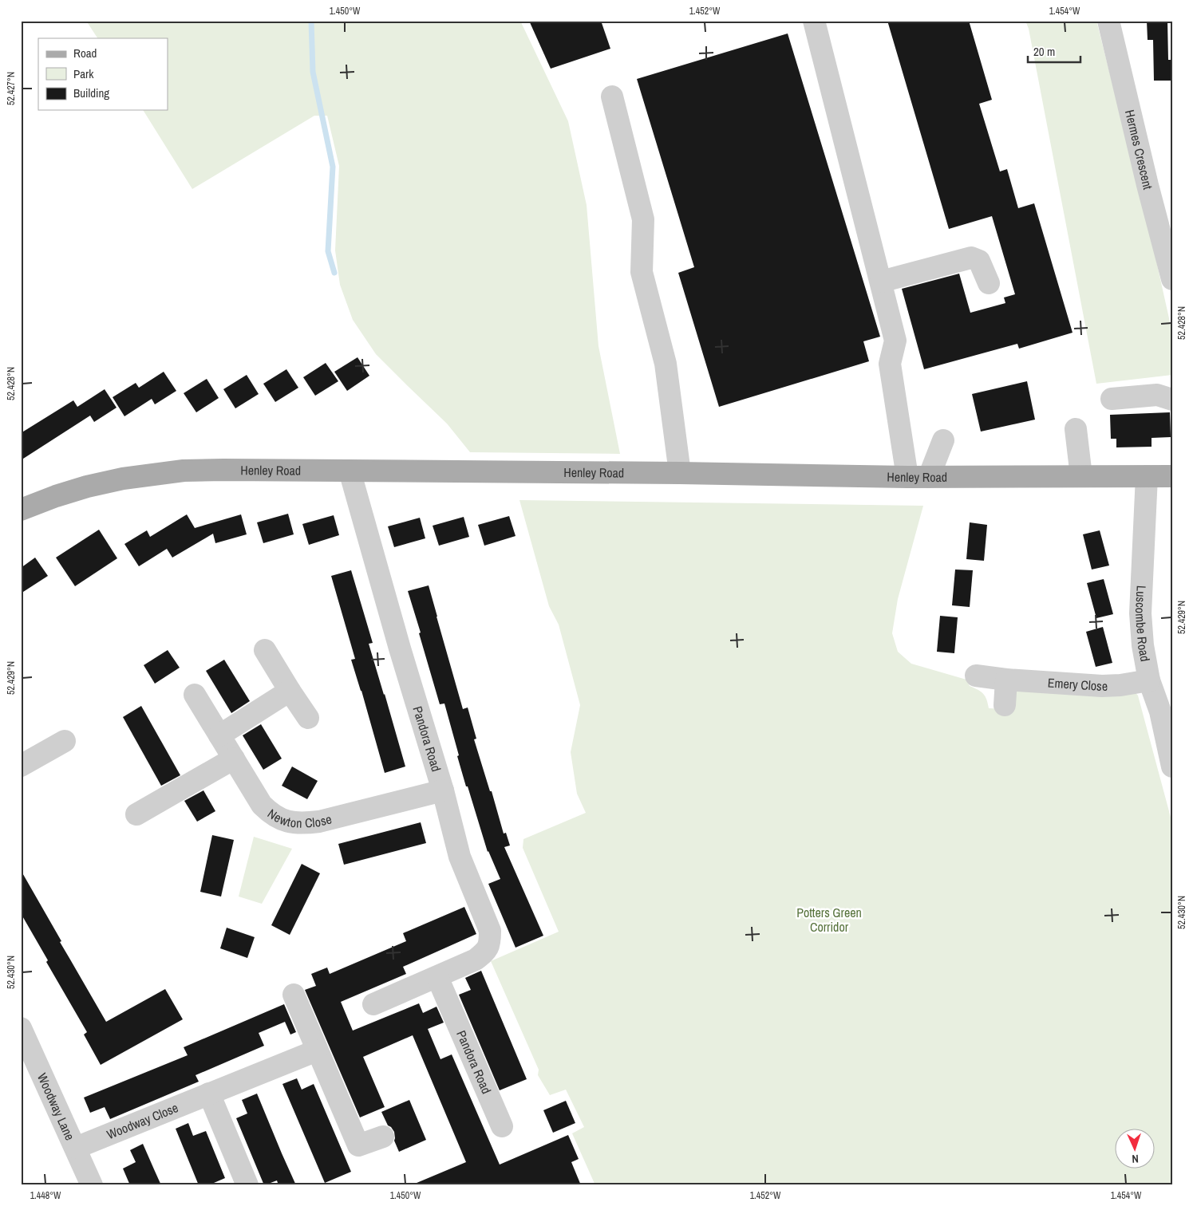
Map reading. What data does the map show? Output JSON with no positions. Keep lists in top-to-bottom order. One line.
{"streets":{"main road":["Henley Road"],"street":["Hermes Crescent","Luscombe Road","Emery Close","Pandora Road","Newton Close","Woodway Lane","Woodway Close"]},"crossings":[["Henley Road","Luscombe Road"],["Henley Road","Pandora Road"],["Luscombe Road","Emery Close"],["Pandora Road","Newton Close"],["Woodway Lane","Woodway Close"]],"parks":["Potters Green Corridor"],"legend":["Road","Park","Building"],"scale_bar":"20 m","north":"bottom","coordinates":["1.450°W","1.452°W","1.454°W","52.427°N","52.428°N","52.429°N","52.430°N","1.448°W"]}
